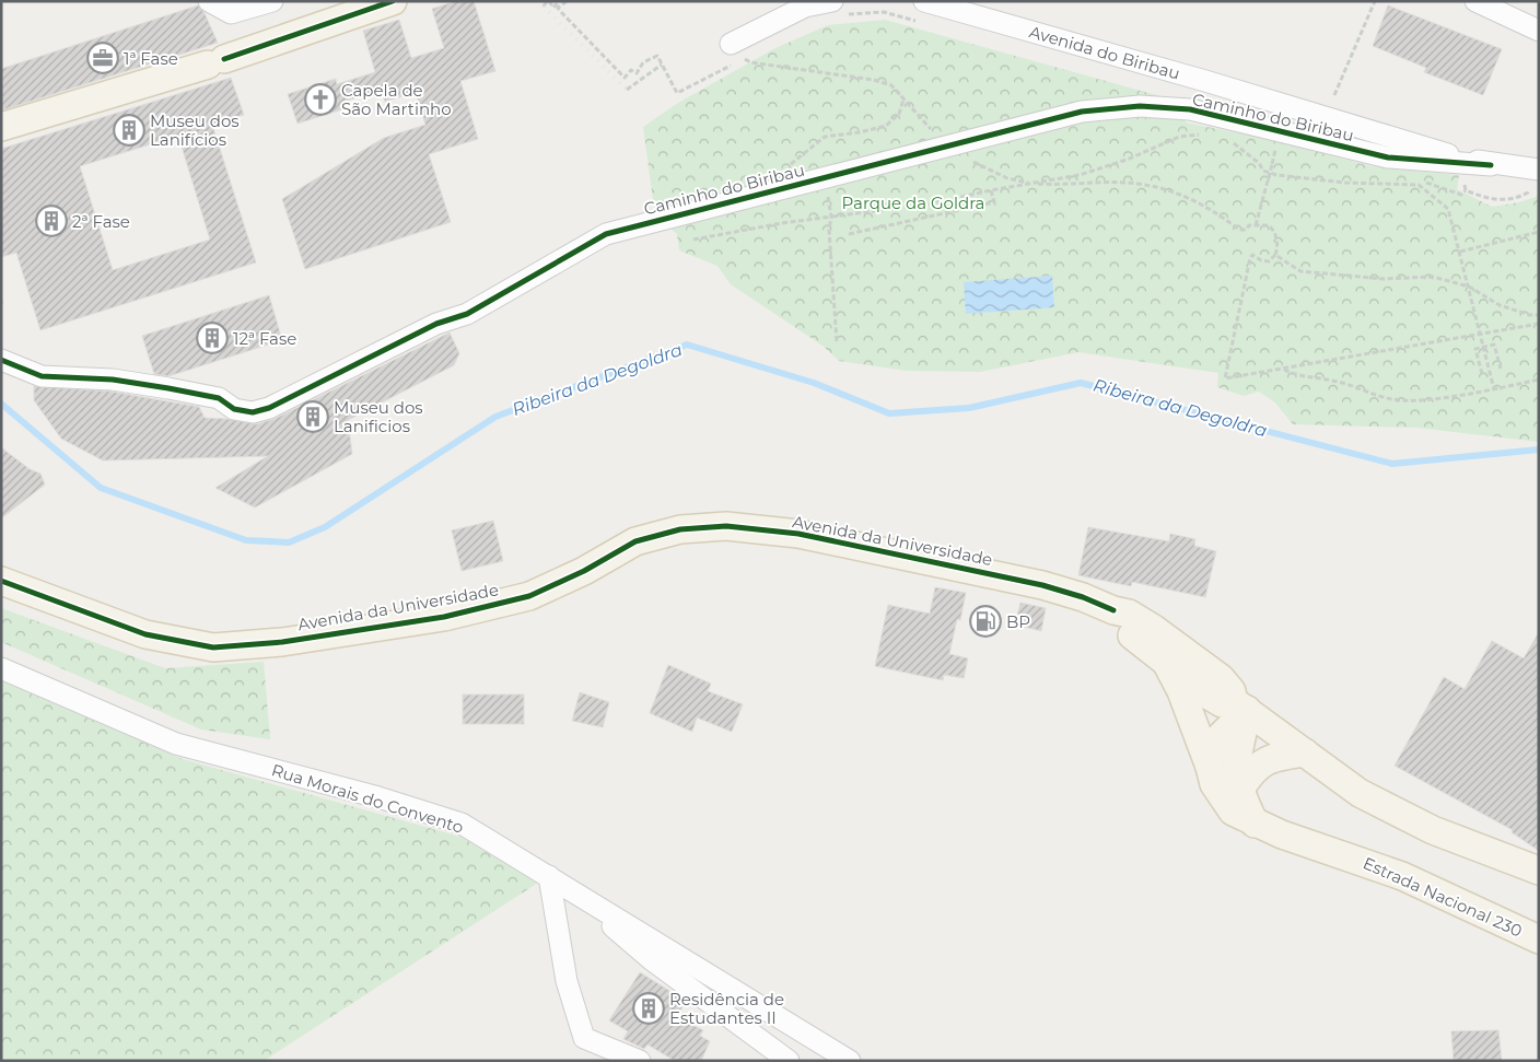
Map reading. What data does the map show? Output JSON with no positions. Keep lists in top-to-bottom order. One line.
{"streets":{"main road":["Avenida da Universidade","Estrada Nacional 230"],"street":["Avenida do Biribau","Caminho do Biribau","Rua Morais do Convento"]},"crossings":[["Avenida do Biribau","Caminho do Biribau"],["Avenida da Universidade","Estrada Nacional 230"]],"water":["Ribeira da Degoldra"],"parks":["Parque da Goldra"],"places":{"office":["1ª Fase"],"church":["Capela de São Martinho"],"building":["Museu dos Lanifícios","2ª Fase","12ª Fase","Museu dos Lanificios","Residência de Estudantes II"],"fuel station":["BP"]}}
